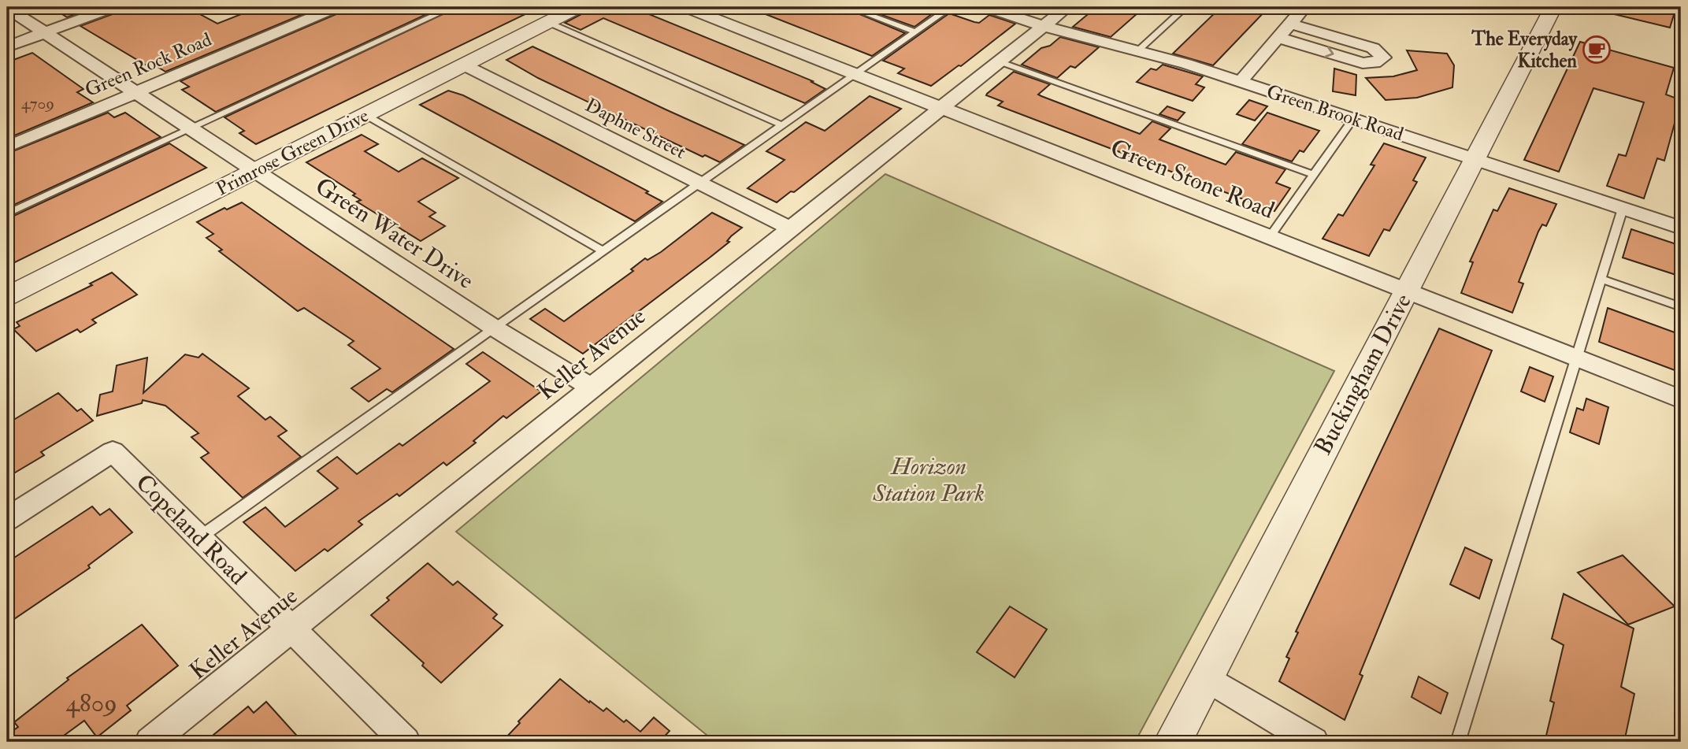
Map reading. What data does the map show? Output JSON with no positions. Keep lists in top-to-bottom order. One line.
{"streets":{"street":["Green Rock Road","Green Brook Road","Daphne Street","Primrose Green Drive","Green Stone Road","Green Water Drive","Keller Avenue","Buckingham Drive","Copeland Road"]},"crossings":[["Green Rock Road","Green Water Drive"],["Green Brook Road","Keller Avenue"],["Green Brook Road","Buckingham Drive"],["Daphne Street","Primrose Green Drive"],["Daphne Street","Keller Avenue"],["Primrose Green Drive","Green Water Drive"],["Green Stone Road","Keller Avenue"],["Green Stone Road","Buckingham Drive"],["Green Water Drive","Keller Avenue"],["Keller Avenue","Copeland Road"]],"parks":["Horizon Station Park"],"places":{"cafe":["The Everyday Kitchen"]},"house_numbers":["4709","4809"]}
